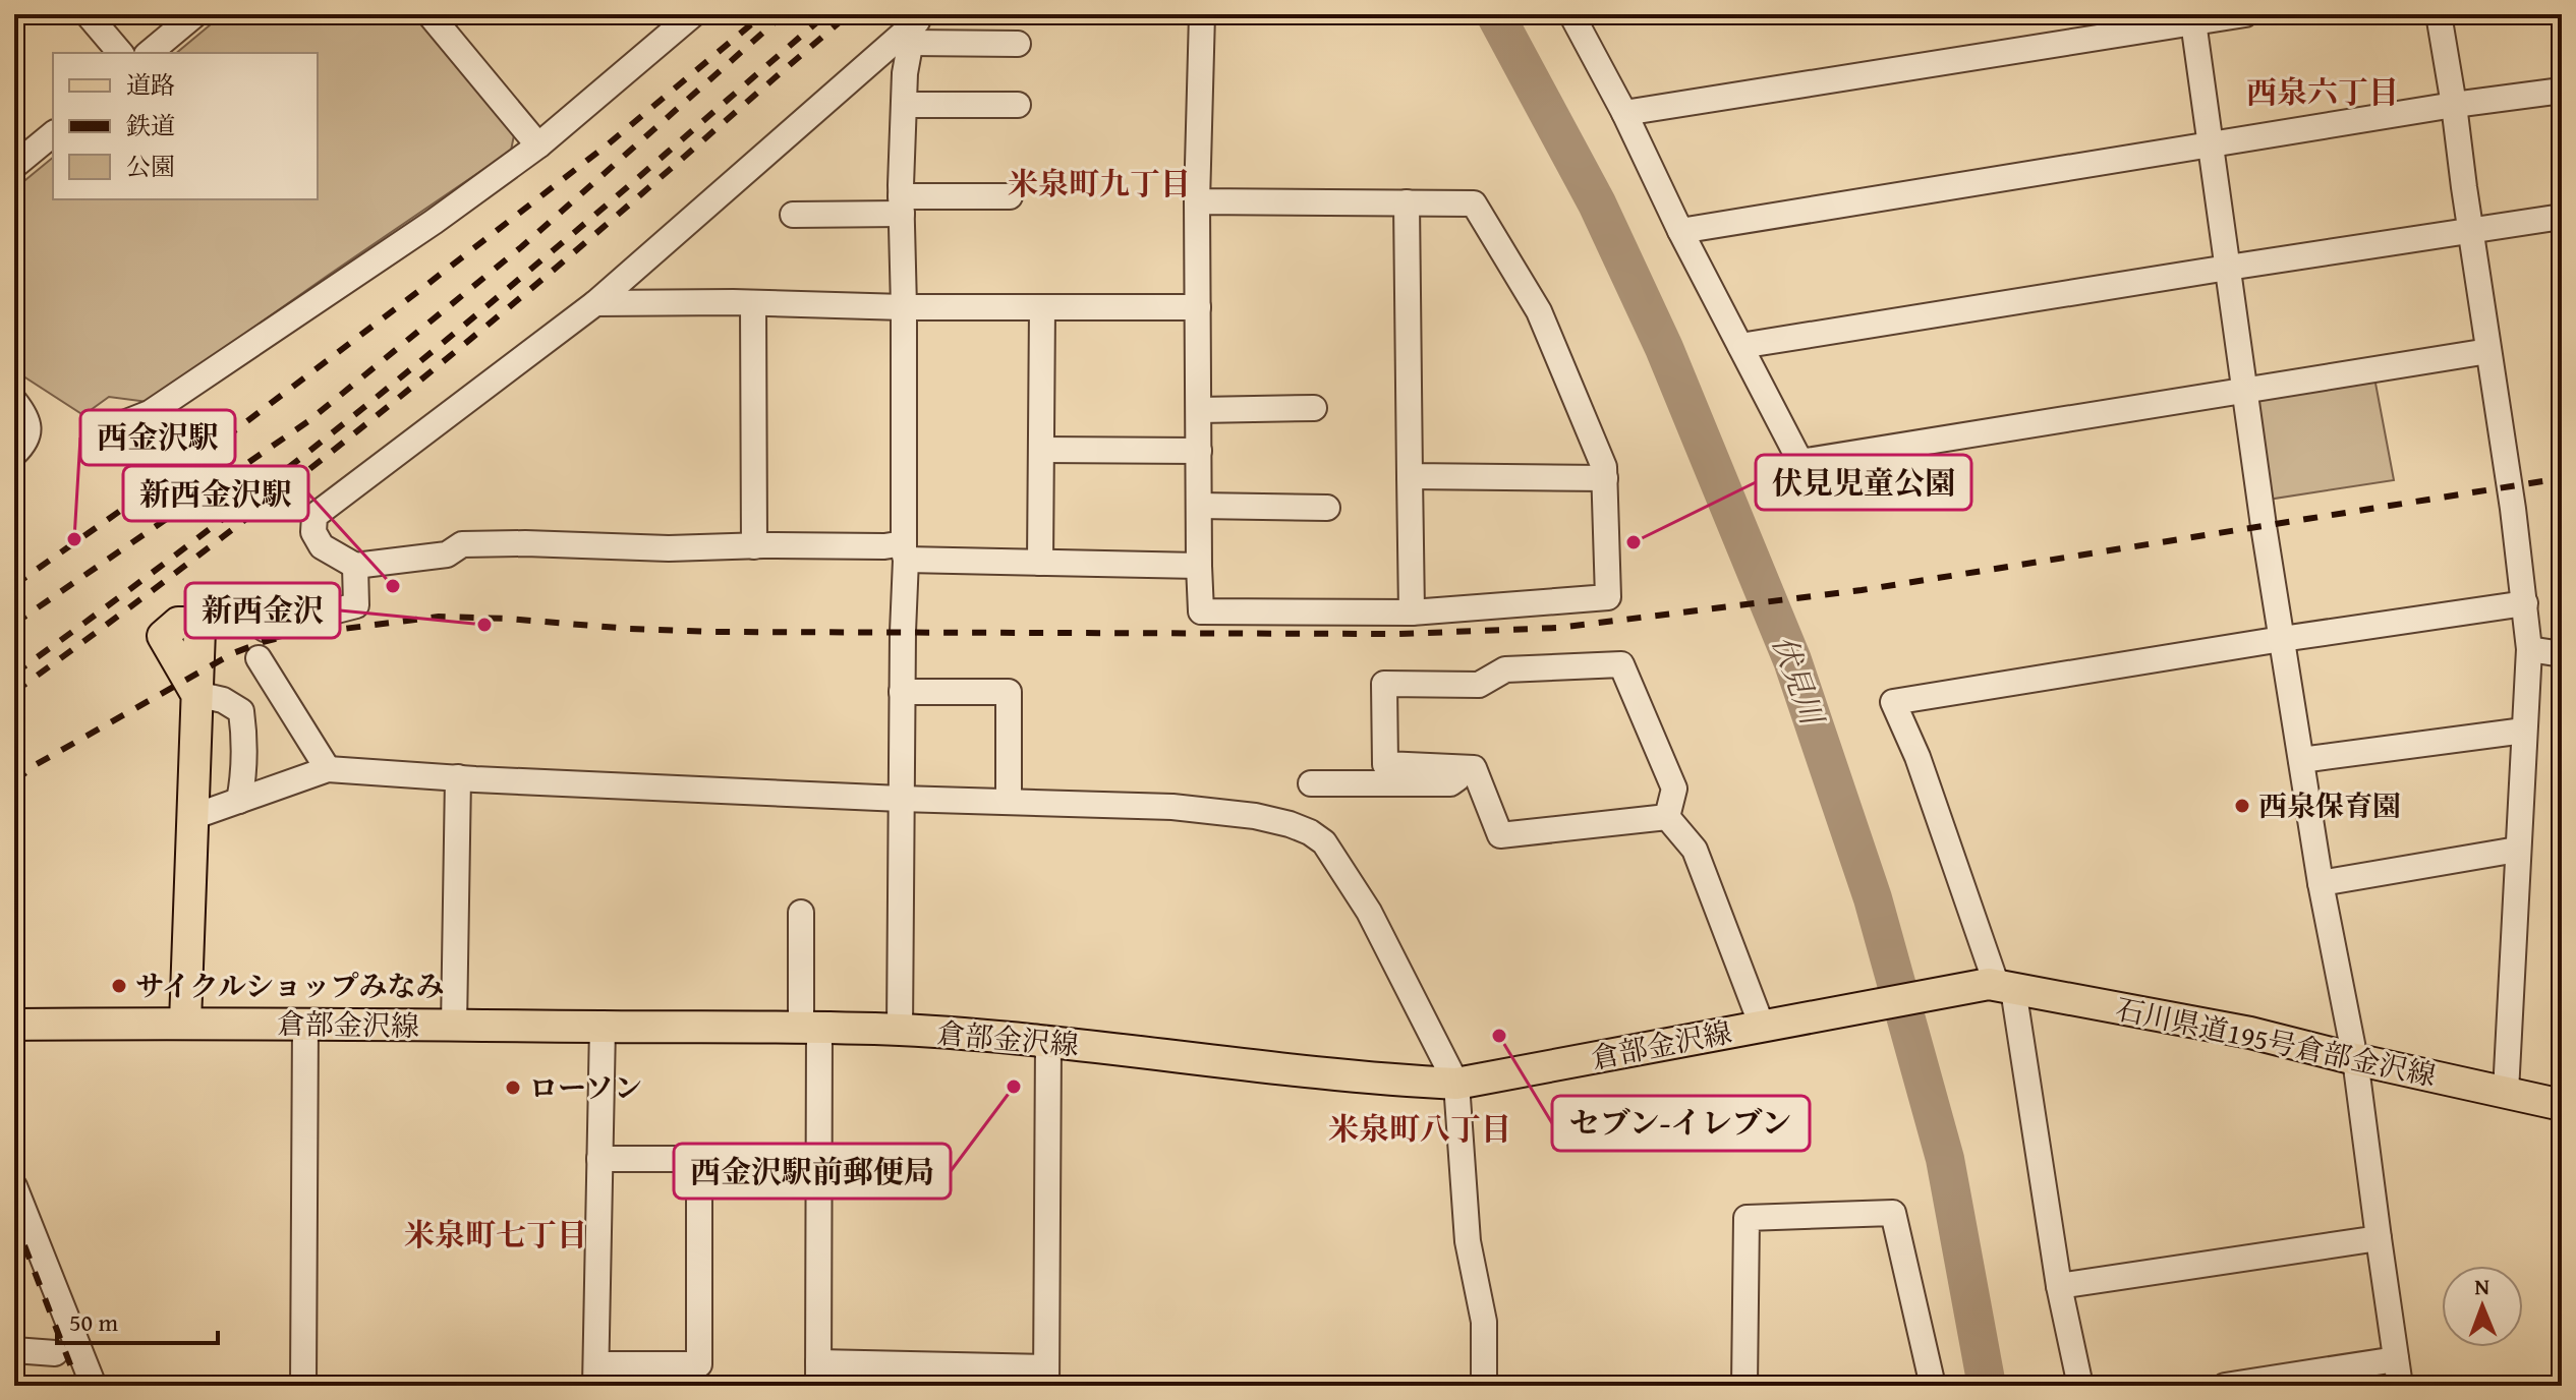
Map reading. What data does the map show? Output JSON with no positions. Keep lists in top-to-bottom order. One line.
{"streets":{"main road":["倉部金沢線","石川県道195号倉部金沢線"]},"crossings":[["倉部金沢線","石川県道195号倉部金沢線"]],"districts":["西泉六丁目","米泉町九丁目","米泉町八丁目","米泉町七丁目"],"water":["伏見川"],"places":["西金沢駅","伏見児童公園","新西金沢駅","新西金沢","西泉保育園","サイクルショップみなみ","セブン-イレブン","西金沢駅前郵便局","ローソン"],"legend":["道路","鉄道","公園"],"scale_bar":"50 m","north":"top"}
